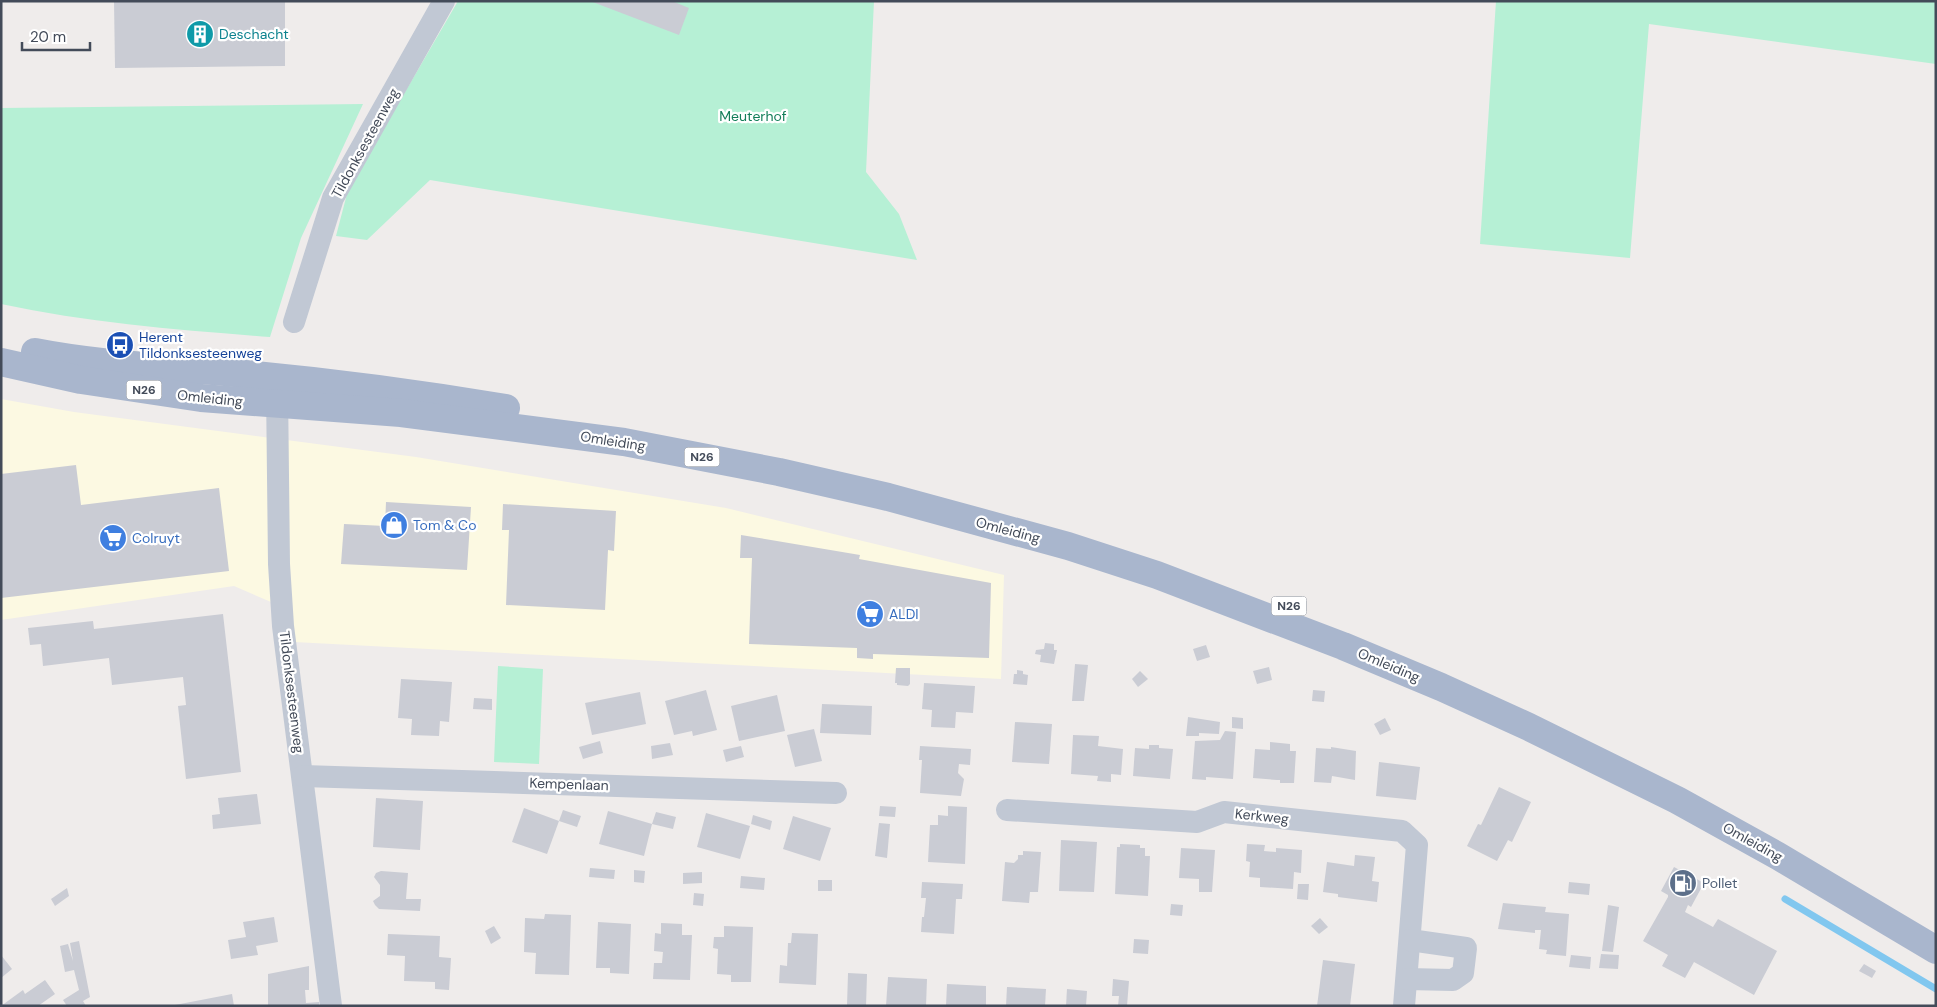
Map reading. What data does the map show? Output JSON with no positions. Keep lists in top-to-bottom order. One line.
{"streets":{"main road":["N26","Omleiding"],"street":["Tildonksesteenweg","Kempenlaan","Kerkweg"]},"crossings":[["Tildonksesteenweg","Omleiding"],["Tildonksesteenweg","Kempenlaan"]],"parks":["Meuterhof"],"places":{"building":["Deschacht"],"bus stop":["Herent Tildonksesteenweg"],"shop":["Tom & Co"],"supermarket":["Colruyt","ALDI"],"fuel station":["Pollet"]},"scale_bar":"20 m"}
